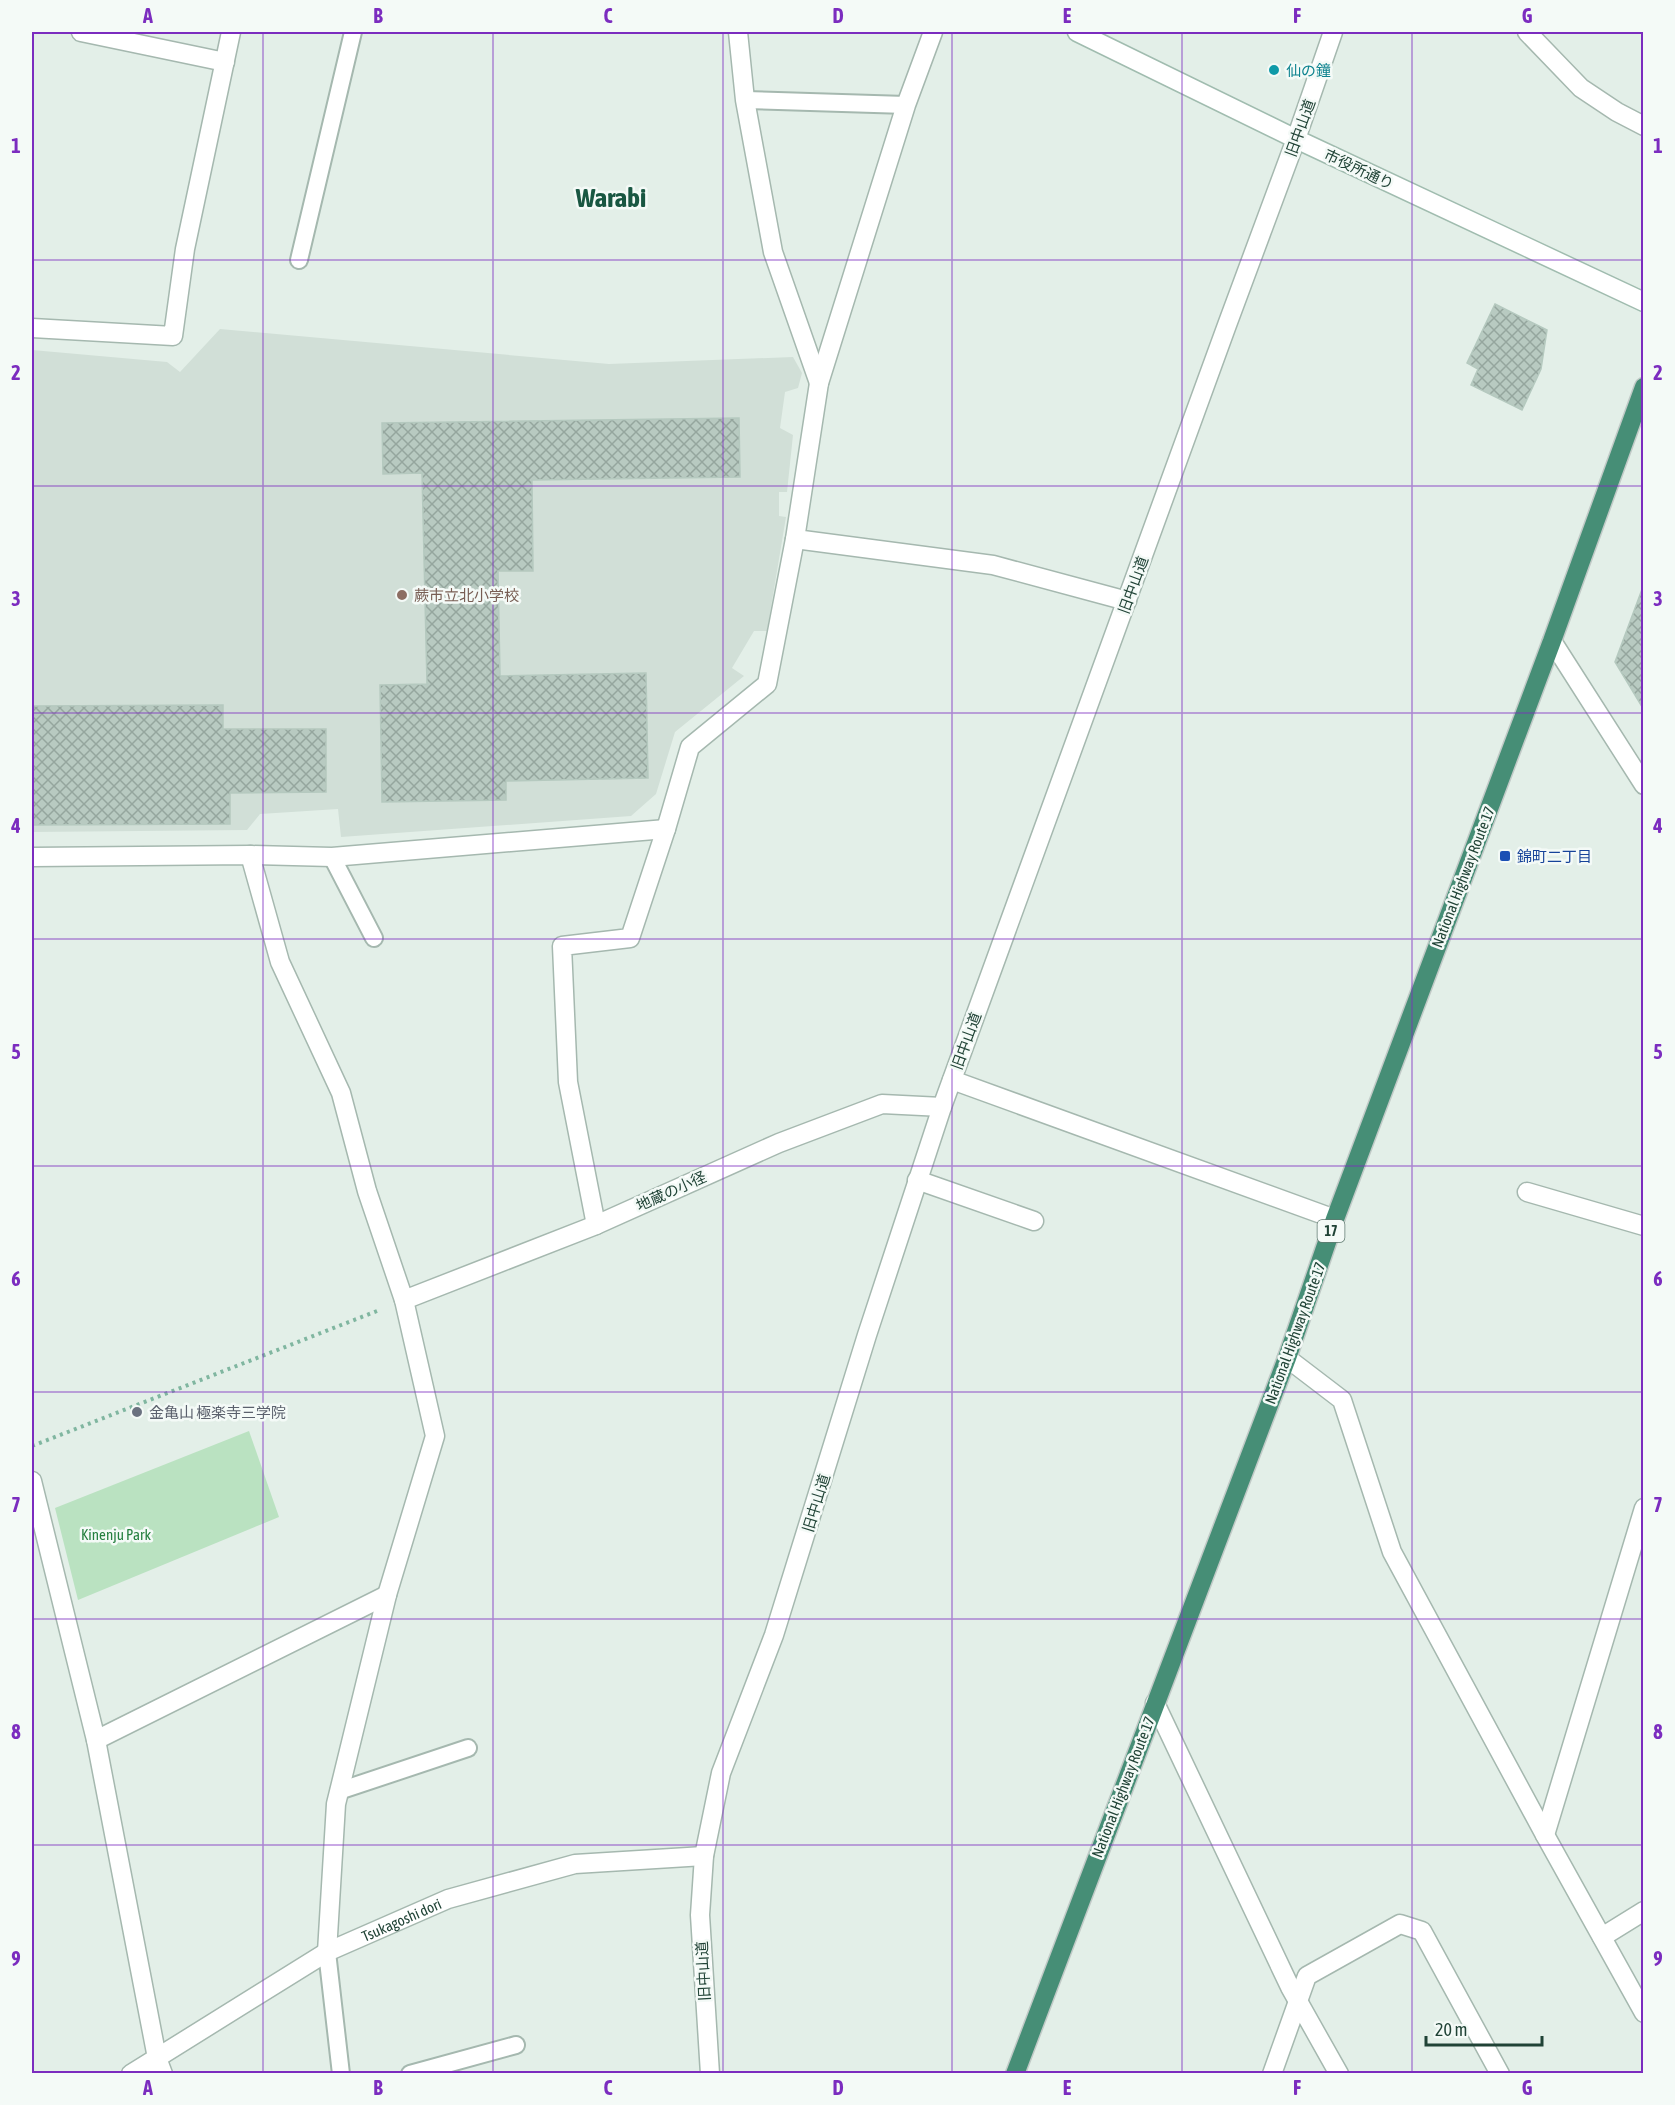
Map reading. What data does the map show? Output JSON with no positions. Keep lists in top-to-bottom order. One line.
{"streets":{"highway":["National Highway Route 17","17"],"street":["旧中山道","市役所通り","地蔵の小径","Tsukagoshi dori"]},"crossings":[["旧中山道","市役所通り"],["旧中山道","地蔵の小径"],["旧中山道","Tsukagoshi dori"]],"districts":["Warabi"],"parks":["Kinenju Park"],"places":{"other":["仙の鐘","蕨市立北小学校","金亀山 極楽寺三学院"],"transit":["錦町二丁目"]},"scale_bar":"20 m","grid":{"columns":["A","B","C","D","E","F","G"],"rows":["1","2","3","4","5","6","7","8","9"]}}
